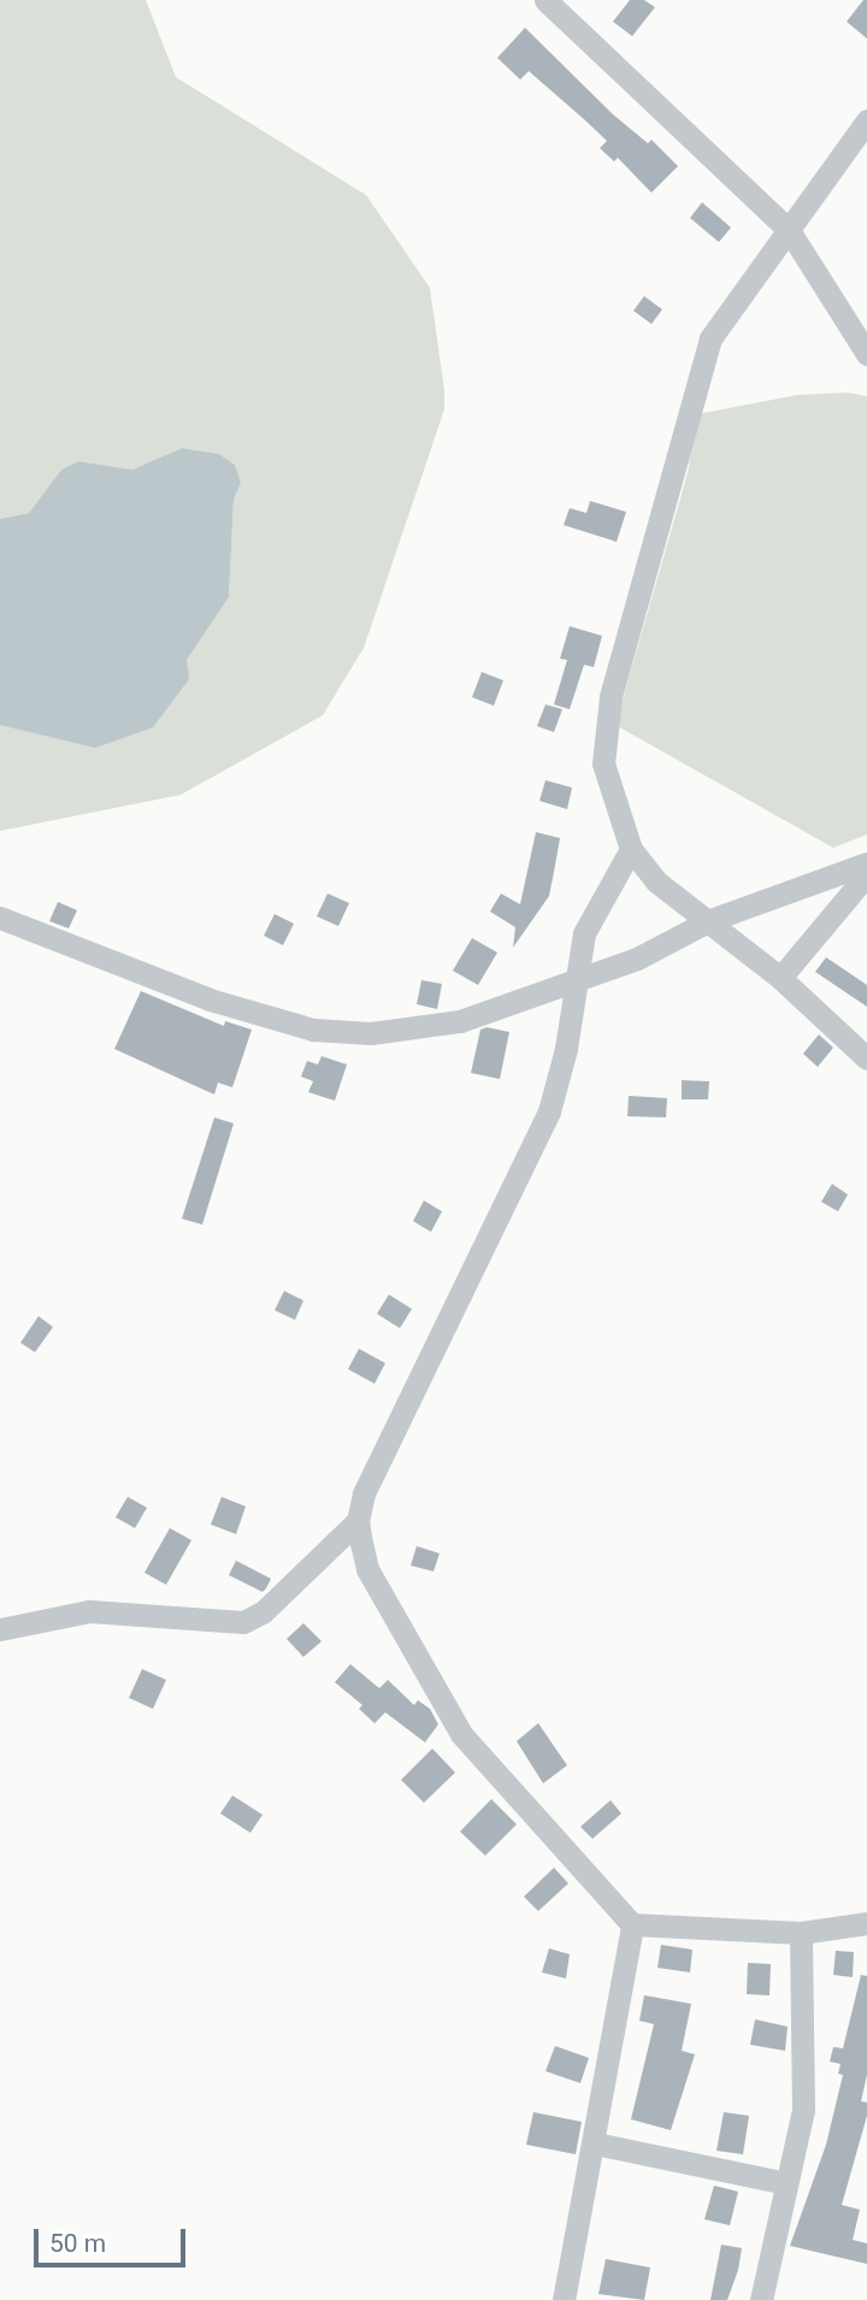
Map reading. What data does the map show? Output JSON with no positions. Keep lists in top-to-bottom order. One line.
{"scale_bar":"50 m"}
